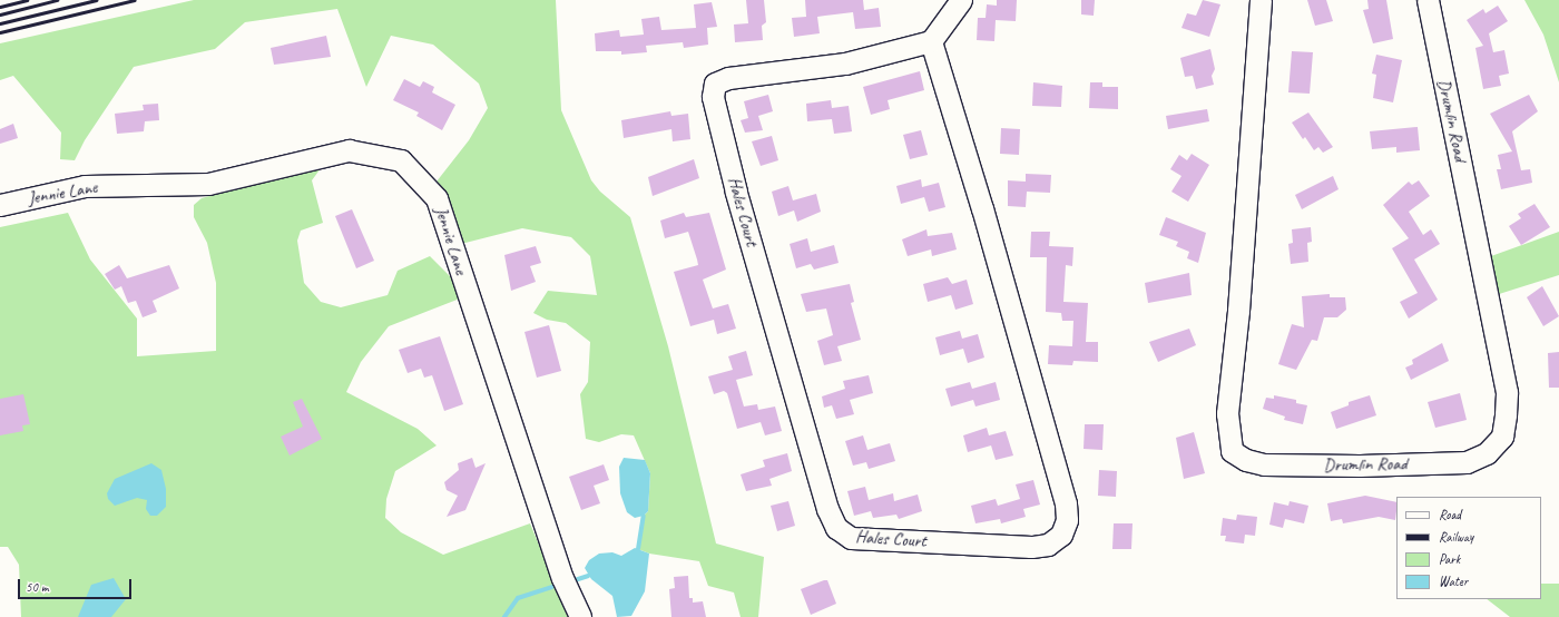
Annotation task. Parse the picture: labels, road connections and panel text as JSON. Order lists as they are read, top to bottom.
{
  "streets": {
    "street": ["Drumlin Road", "Jennie Lane", "Hales Court"]
  },
  "legend": [
    "Road",
    "Railway",
    "Park",
    "Water"
  ],
  "scale_bar": "50 m"
}
